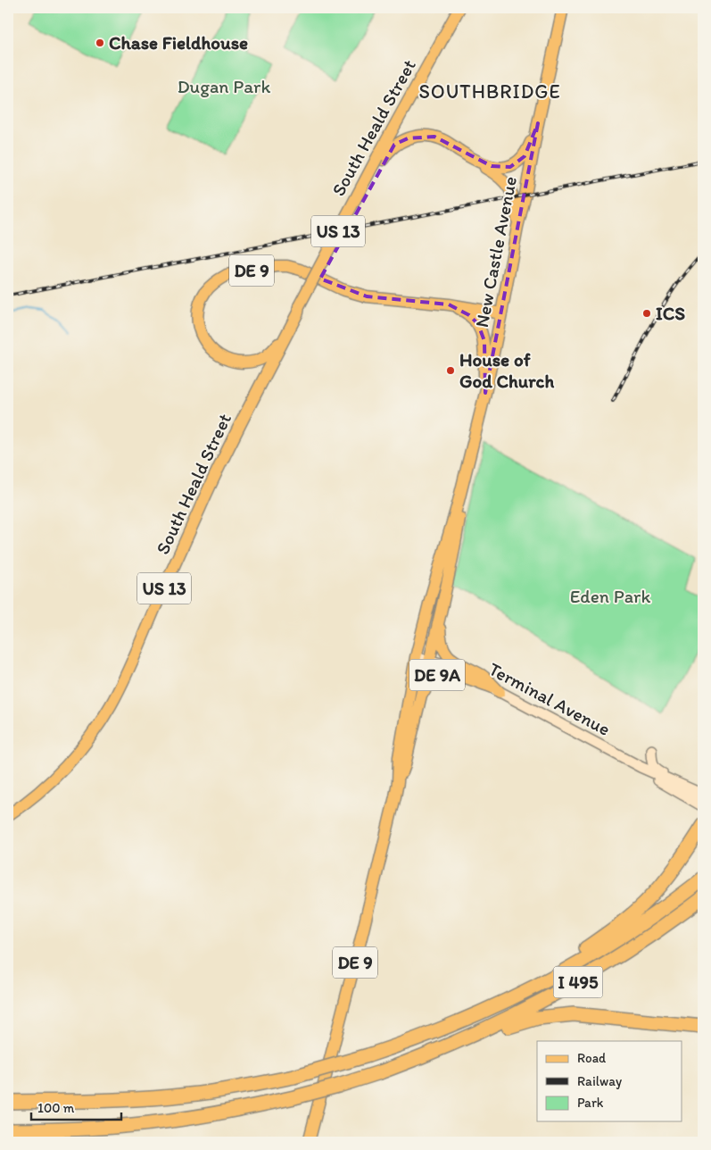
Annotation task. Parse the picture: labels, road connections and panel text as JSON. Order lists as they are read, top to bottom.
{
  "streets": {
    "highway": ["I 495"],
    "main road": [
      "South Heald Street",
      "US 13",
      "New Castle Avenue",
      "DE 9",
      "DE 9A",
      "Terminal Avenue"
    ]
  },
  "crossings": [
    ["South Heald Street", "US 13"],
    ["South Heald Street", "DE 9"],
    ["US 13", "New Castle Avenue"],
    ["New Castle Avenue", "DE 9"],
    ["New Castle Avenue", "DE 9A"],
    ["New Castle Avenue", "Terminal Avenue"],
    ["DE 9A", "Terminal Avenue"]
  ],
  "districts": ["SOUTHBRIDGE"],
  "parks": ["Dugan Park", "Eden Park"],
  "places": ["Chase Fieldhouse", "ICS", "House of God Church"],
  "legend": ["Road", "Railway", "Park"],
  "scale_bar": "100 m"
}
